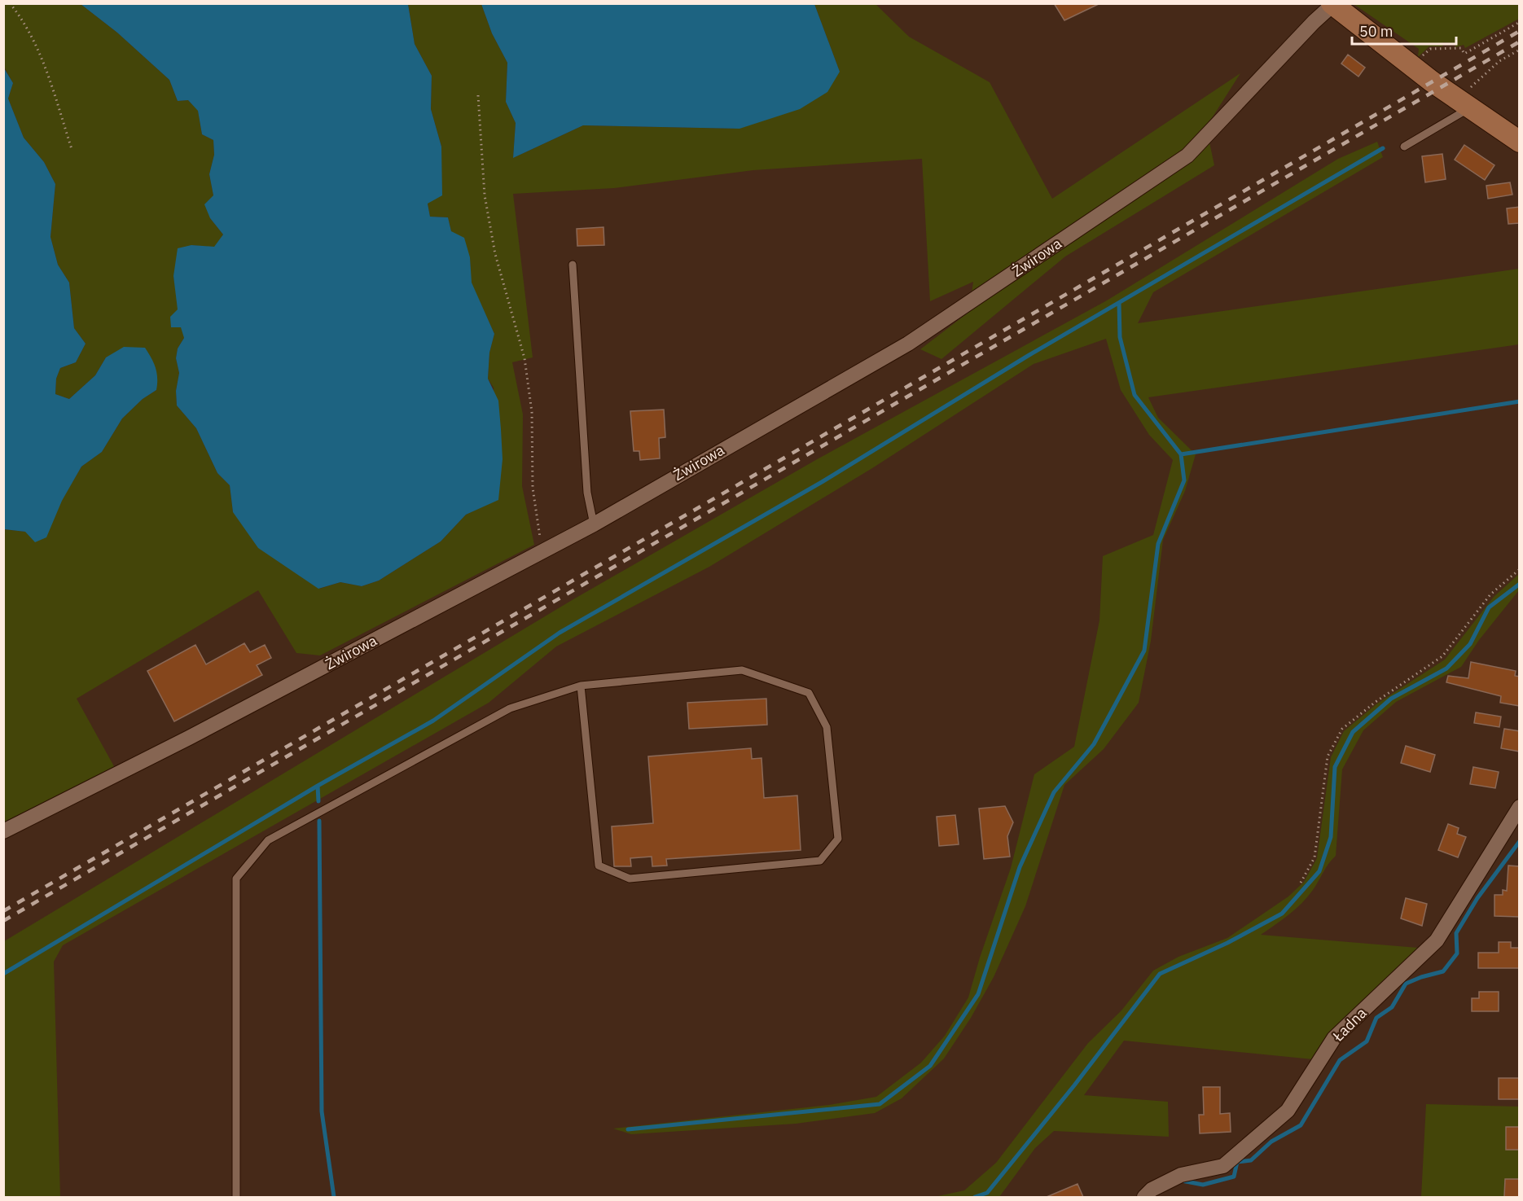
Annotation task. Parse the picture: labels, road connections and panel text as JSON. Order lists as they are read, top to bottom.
{
  "streets": {
    "street": ["Żwirowa", "Ładna"]
  },
  "scale_bar": "50 m"
}
